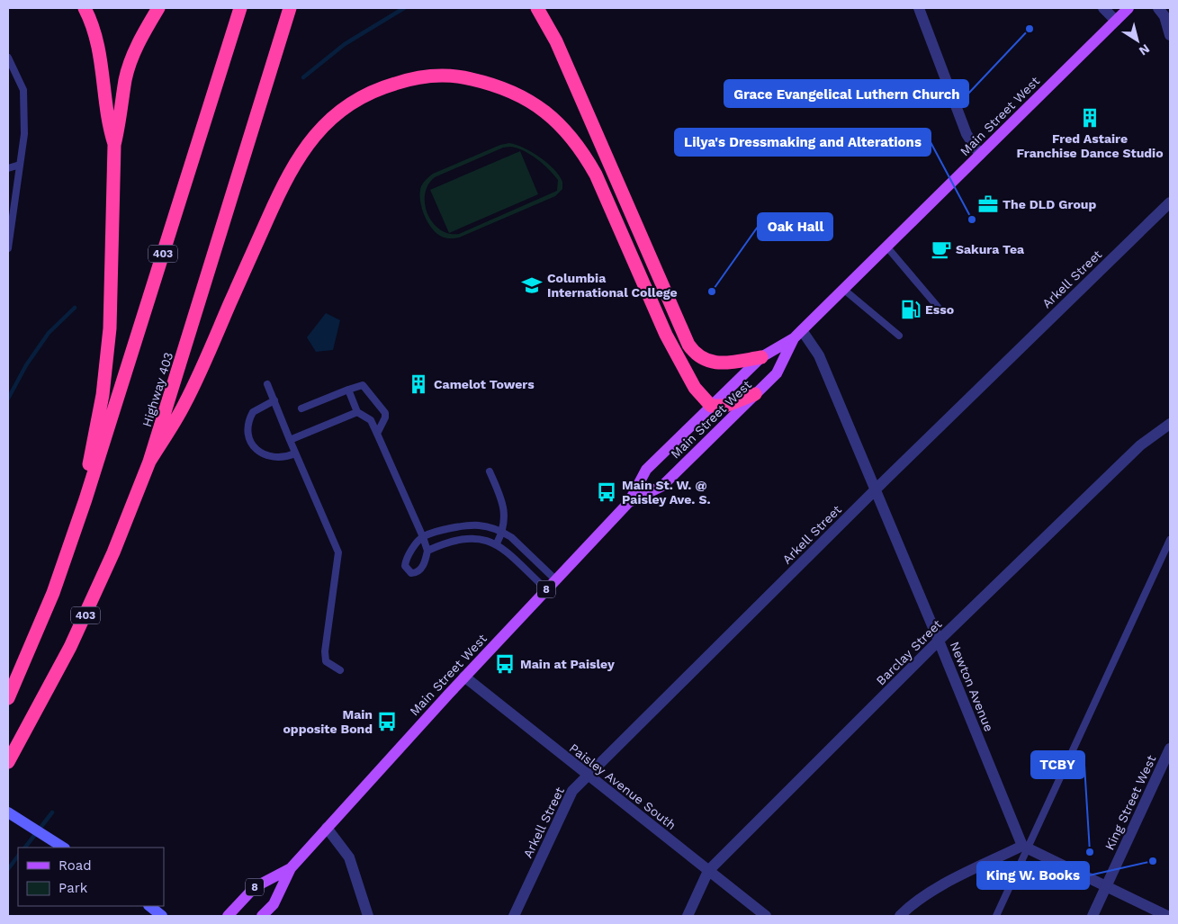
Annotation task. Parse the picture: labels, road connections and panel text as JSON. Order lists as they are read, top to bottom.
{
  "streets": {
    "highway": ["403", "Highway 403"],
    "main road": ["Main Street West", "8"],
    "street": [
      "Arkell Street",
      "Barclay Street",
      "Newton Avenue",
      "Paisley Avenue South",
      "King Street West"
    ]
  },
  "crossings": [
    ["Main Street West", "Newton Avenue"],
    ["Main Street West", "Paisley Avenue South"],
    ["Arkell Street", "Newton Avenue"],
    ["Arkell Street", "Paisley Avenue South"],
    ["Barclay Street", "Newton Avenue"],
    ["Barclay Street", "Paisley Avenue South"]
  ],
  "places": {
    "other": [
      "Grace Evangelical Luthern Church",
      "Lilya's Dressmaking and Alterations",
      "Oak Hall",
      "TCBY",
      "King W. Books"
    ],
    "building": ["Fred Astaire Franchise Dance Studio", "Camelot Towers"],
    "office": ["The DLD Group"],
    "cafe": ["Sakura Tea"],
    "school or university": ["Columbia International College"],
    "fuel station": ["Esso"],
    "bus stop": ["Main St. W. @ Paisley Ave. S.", "Main at Paisley", "Main opposite Bond"]
  },
  "legend": ["Road", "Park"],
  "north": "bottom right"
}
